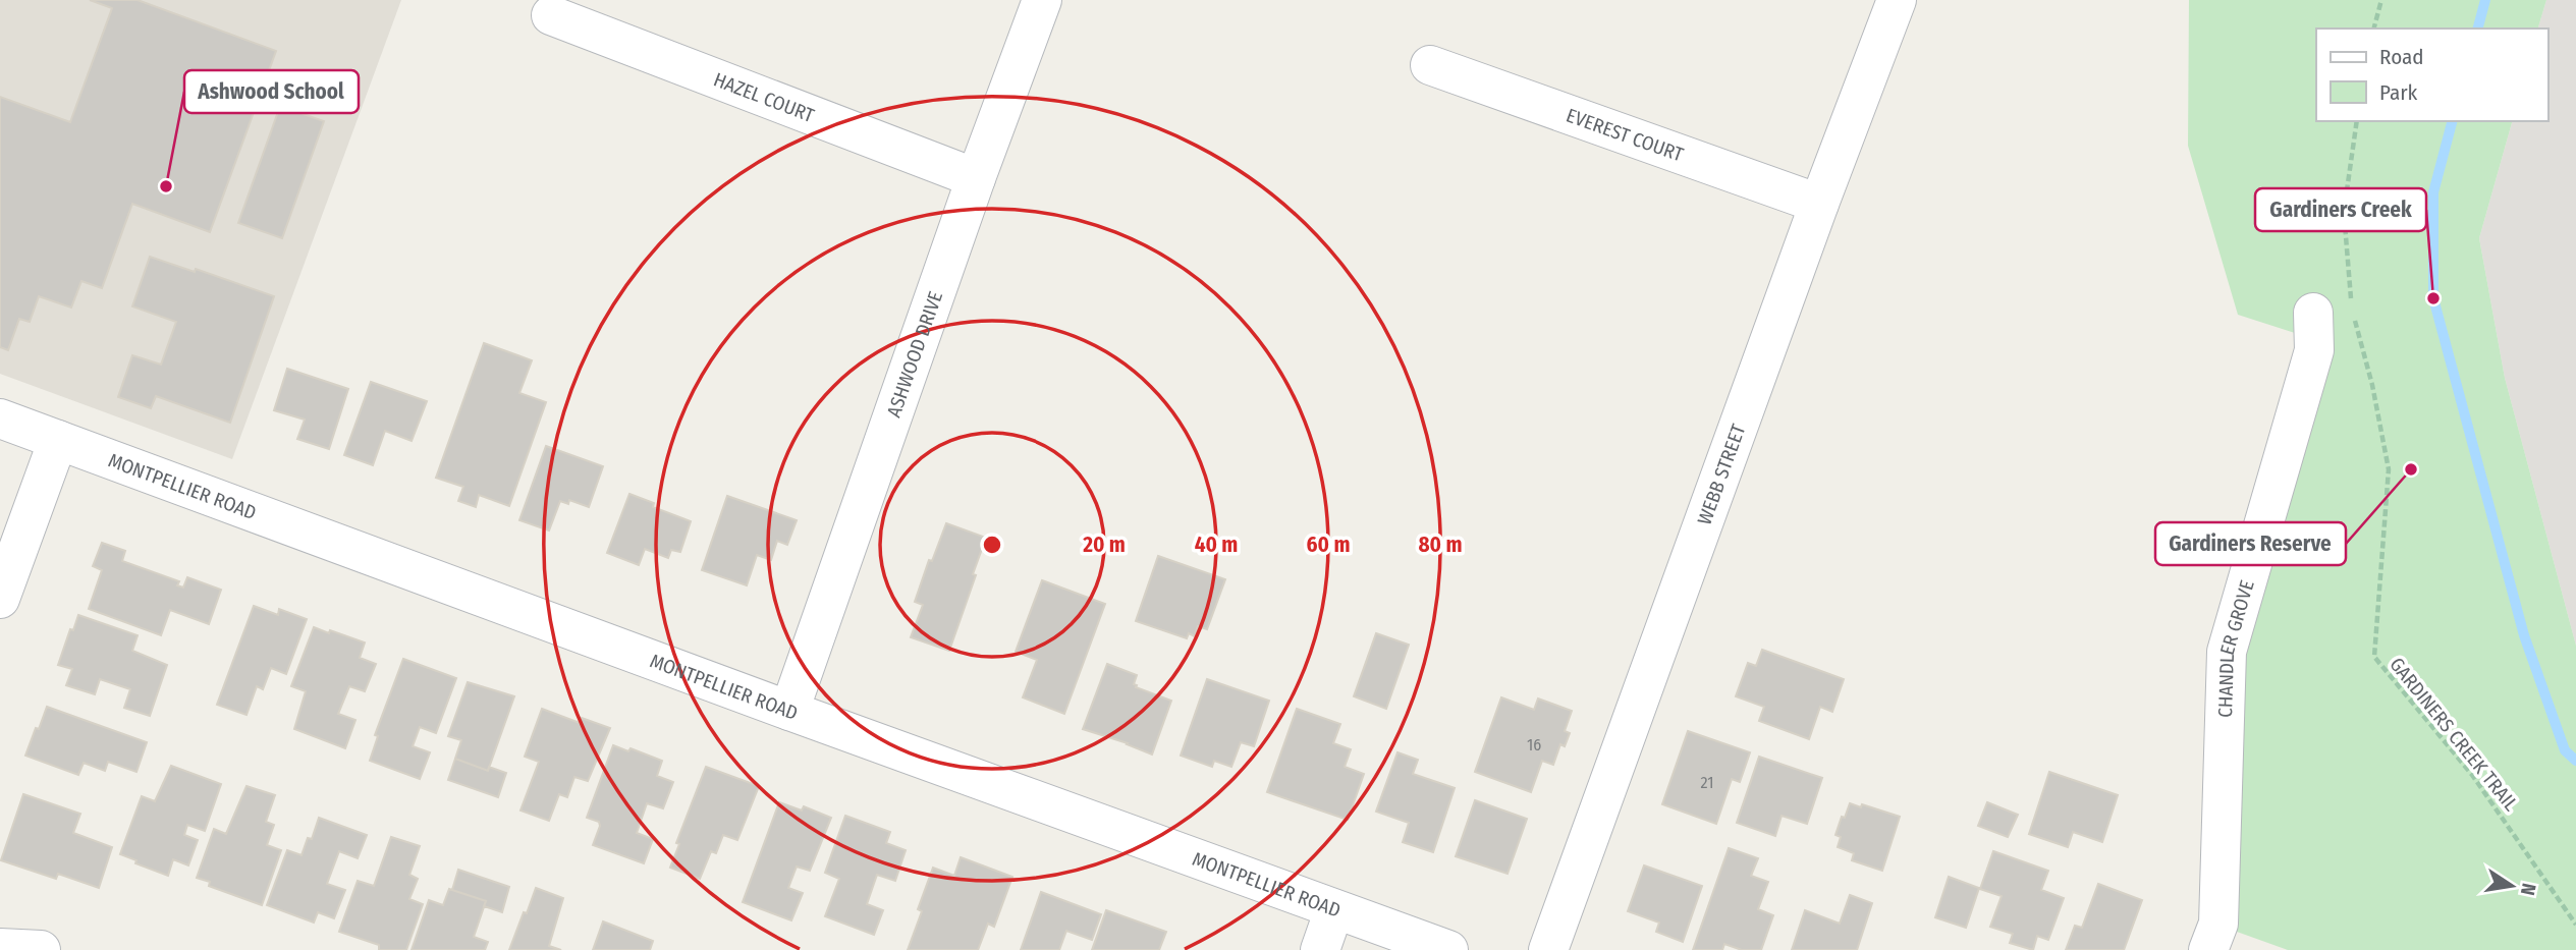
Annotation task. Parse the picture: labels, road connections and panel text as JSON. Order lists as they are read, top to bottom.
{
  "streets": {
    "street": [
      "HAZEL COURT",
      "EVEREST COURT",
      "ASHWOOD DRIVE",
      "WEBB STREET",
      "MONTPELLIER ROAD",
      "CHANDLER GROVE"
    ],
    "path": ["GARDINERS CREEK TRAIL"]
  },
  "crossings": [
    ["HAZEL COURT", "ASHWOOD DRIVE"],
    ["EVEREST COURT", "WEBB STREET"],
    ["ASHWOOD DRIVE", "MONTPELLIER ROAD"]
  ],
  "places": ["Ashwood School", "Gardiners Creek", "Gardiners Reserve"],
  "house_numbers": ["16", "21"],
  "legend": ["Road", "Park"],
  "north": "right",
  "rings": [
    "20 m",
    "40 m",
    "60 m",
    "80 m"
  ]
}
